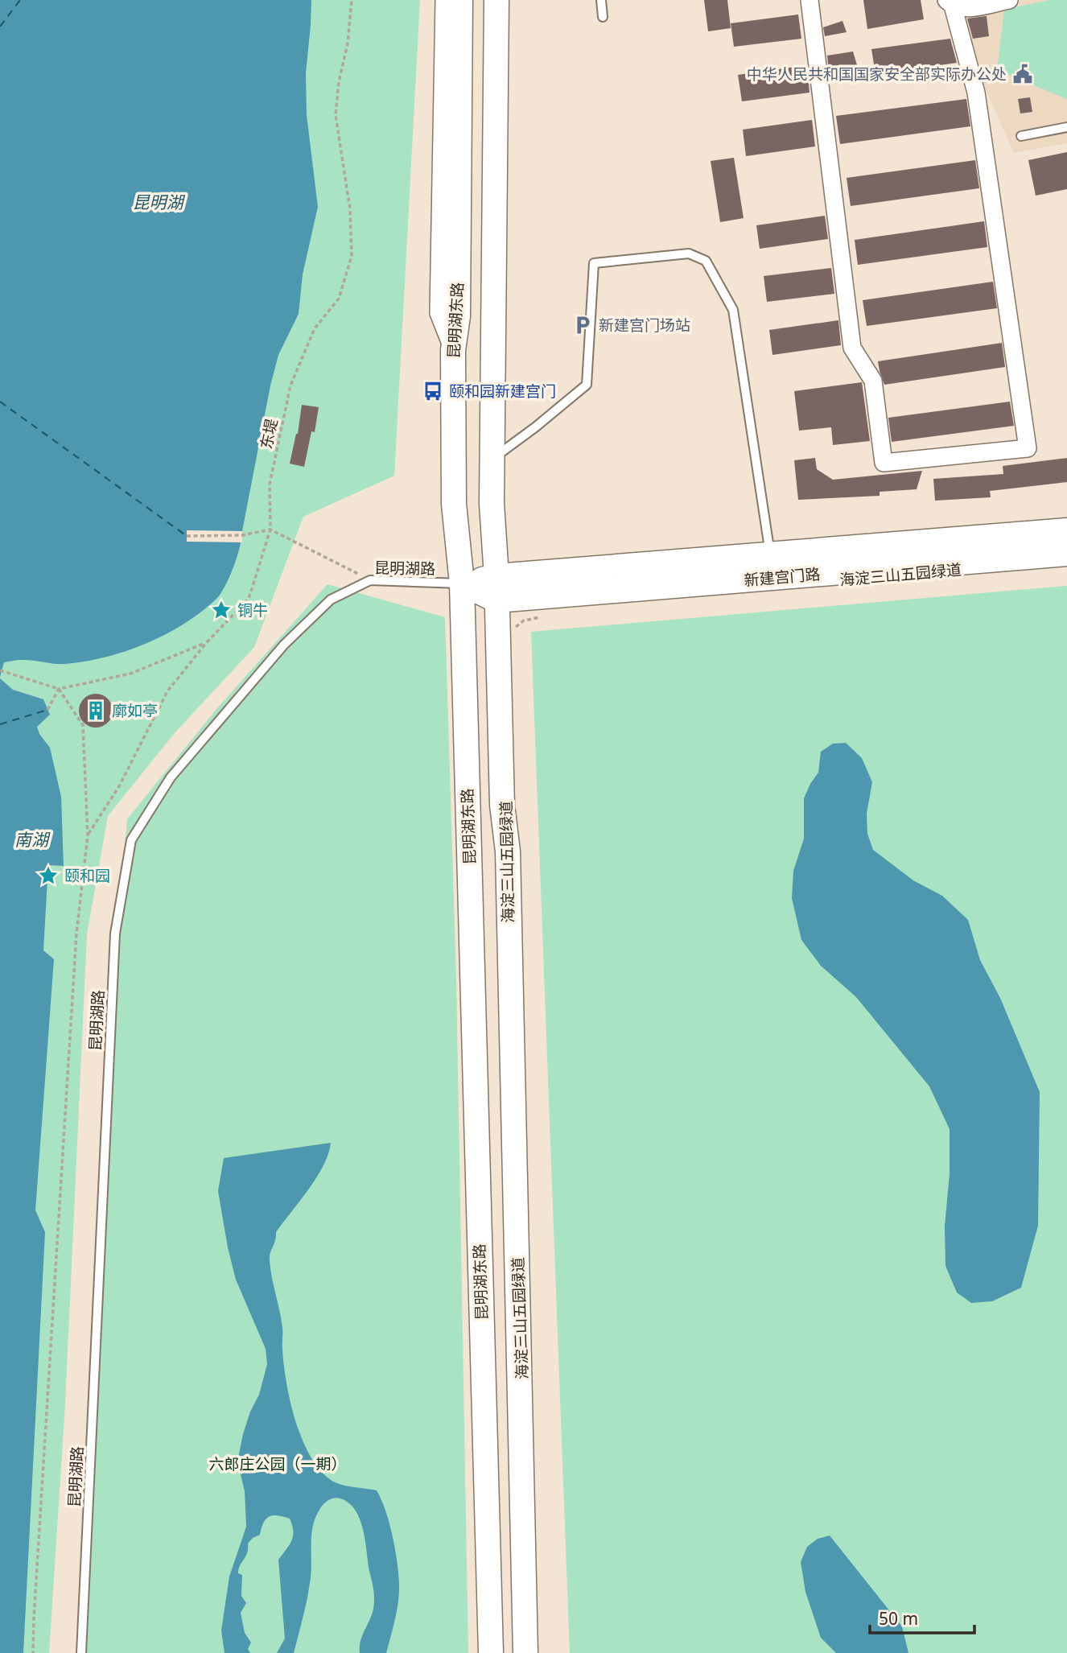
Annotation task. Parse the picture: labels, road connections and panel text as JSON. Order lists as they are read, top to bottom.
{
  "streets": {
    "main road": ["昆明湖东路", "新建宫门路"],
    "lane": ["昆明湖路"],
    "path": ["东堤"]
  },
  "crossings": [
    ["昆明湖东路", "昆明湖路"],
    ["昆明湖东路", "新建宫门路"],
    ["昆明湖路", "新建宫门路"]
  ],
  "water": ["昆明湖", "南湖"],
  "parks": ["六郎庄公园（一期）"],
  "places": {
    "public building": ["中华人民共和国国家安全部实际办公处"],
    "parking": ["新建宫门场站"],
    "bus stop": ["颐和园新建宫门"],
    "place": ["铜牛", "颐和园"],
    "building": ["廓如亭"]
  },
  "scale_bar": "50 m"
}
